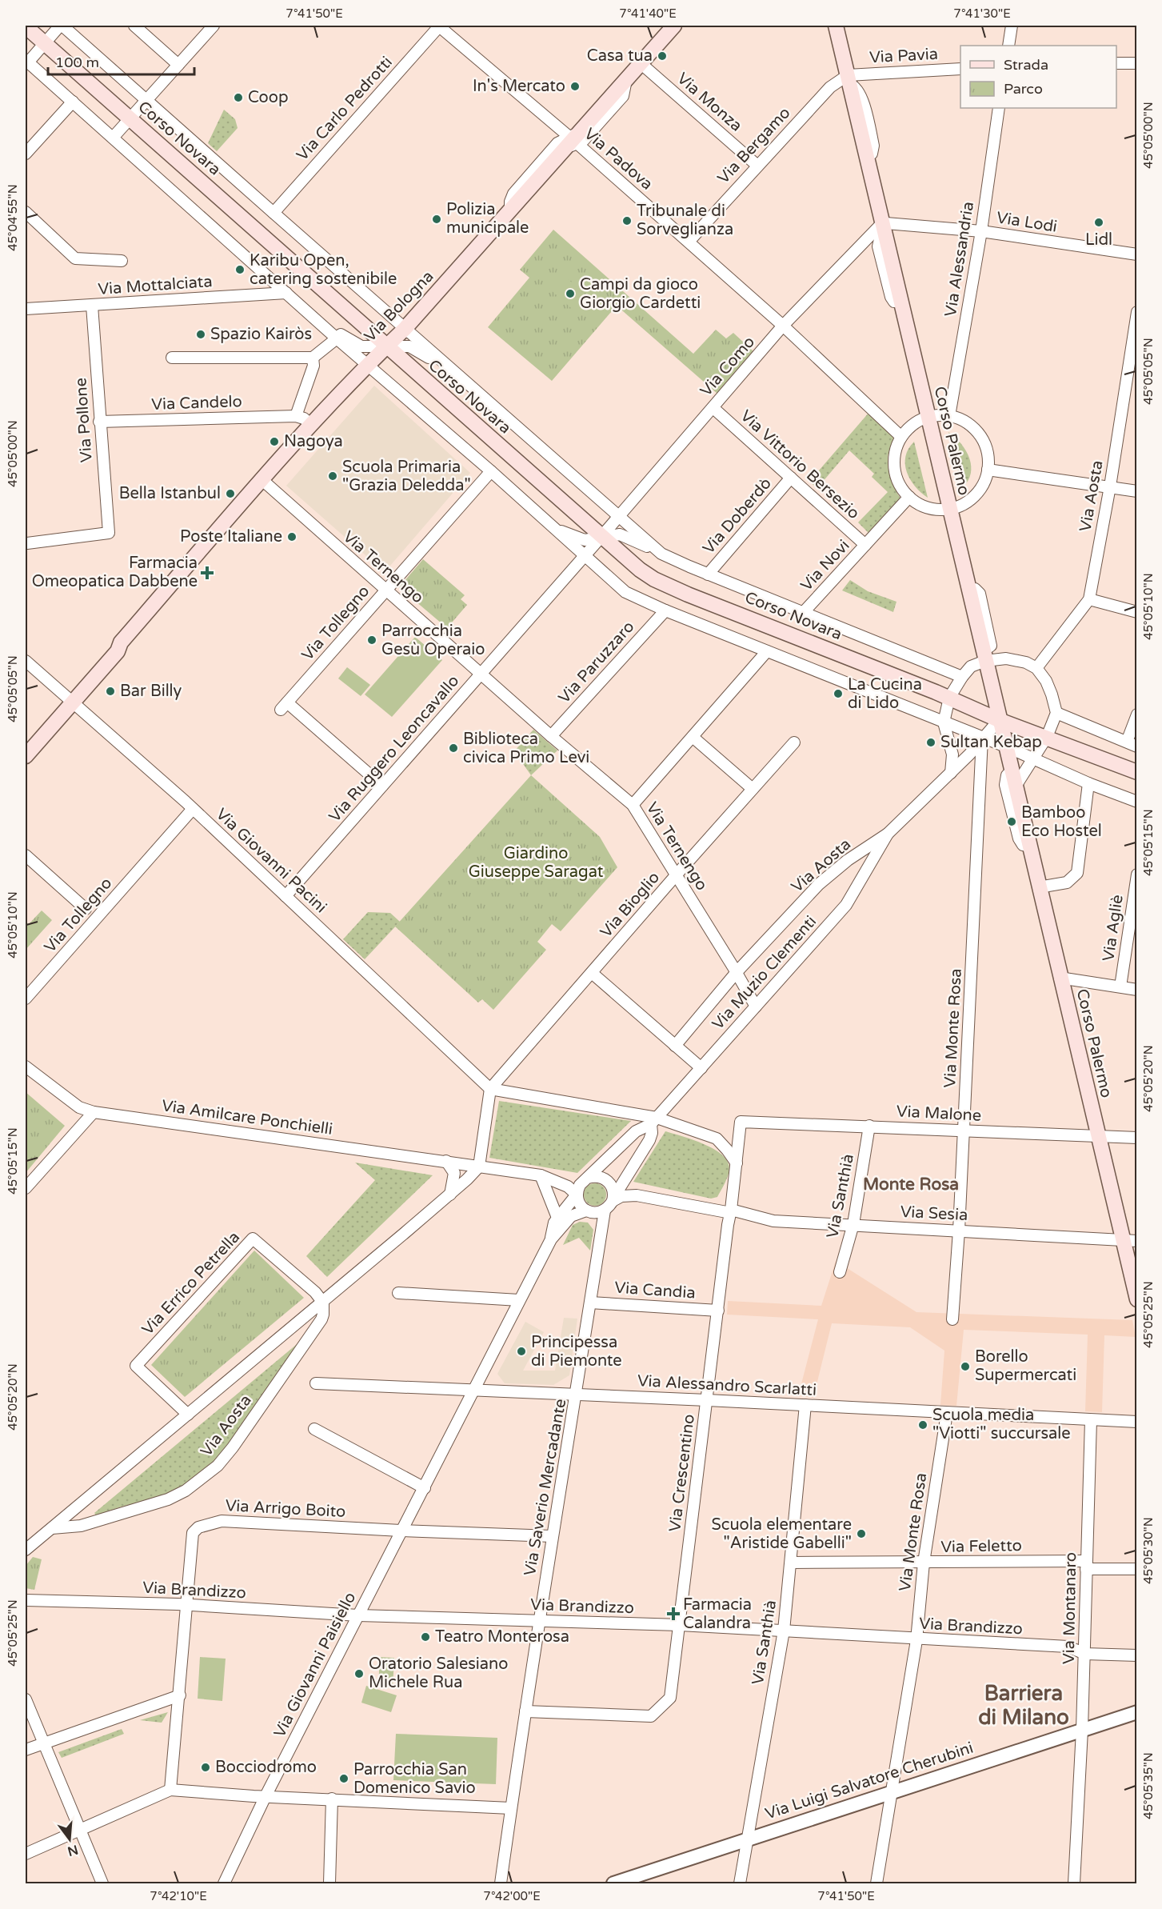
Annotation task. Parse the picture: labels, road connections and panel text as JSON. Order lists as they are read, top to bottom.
{
  "streets": {
    "main road": ["Corso Novara", "Via Bologna", "Corso Palermo"],
    "street": [
      "Via Pavia",
      "Via Monza",
      "Via Carlo Pedrotti",
      "Via Bergamo",
      "Via Padova",
      "Via Lodi",
      "Via Alessandria",
      "Via Mottalciata",
      "Via Como",
      "Via Candelo",
      "Via Pollone",
      "Via Vittorio Bersezio",
      "Via Aosta",
      "Via Doberdò",
      "Via Novi",
      "Via Ternengo",
      "Via Tollegno",
      "Via Paruzzaro",
      "Via Ruggero Leoncavallo",
      "Via Giovanni Pacini",
      "Via Bioglio",
      "Via Agliè",
      "Via Muzio Clementi",
      "Via Monte Rosa",
      "Via Malone",
      "Via Amilcare Ponchielli",
      "Via Santhià",
      "Via Sesia",
      "Via Errico Petrella",
      "Via Candia",
      "Via Alessandro Scarlatti",
      "Via Crescentino",
      "Via Saverio Mercadante",
      "Via Arrigo Boito",
      "Via Feletto",
      "Via Brandizzo",
      "Via Montanaro",
      "Via Giovanni Paisiello",
      "Via Luigi Salvatore Cherubini"
    ]
  },
  "crossings": [
    ["Via Pavia", "Via Bergamo"],
    ["Via Pavia", "Corso Palermo"],
    ["Via Monza", "Via Bergamo"],
    ["Via Monza", "Via Bologna"],
    ["Via Carlo Pedrotti", "Corso Novara"],
    ["Via Carlo Pedrotti", "Via Padova"],
    ["Corso Novara", "Via Bologna"],
    ["Corso Novara", "Via Como"],
    ["Corso Novara", "Corso Palermo"],
    ["Corso Novara", "Via Aosta"],
    ["Corso Novara", "Via Doberdò"],
    ["Corso Novara", "Via Novi"],
    ["Corso Novara", "Via Ruggero Leoncavallo"],
    ["Via Bergamo", "Via Padova"],
    ["Via Bergamo", "Corso Palermo"],
    ["Via Padova", "Via Bologna"],
    ["Via Padova", "Via Como"],
    ["Via Lodi", "Via Alessandria"],
    ["Via Lodi", "Via Como"],
    ["Via Lodi", "Corso Palermo"],
    ["Via Mottalciata", "Via Pollone"],
    ["Via Bologna", "Via Ternengo"],
    ["Via Bologna", "Via Giovanni Pacini"],
    ["Via Como", "Corso Palermo"],
    ["Via Como", "Via Vittorio Bersezio"],
    ["Via Como", "Via Ruggero Leoncavallo"],
    ["Via Candelo", "Via Pollone"],
    ["Corso Palermo", "Via Aosta"],
    ["Corso Palermo", "Via Malone"],
    ["Corso Palermo", "Via Sesia"],
    ["Via Vittorio Bersezio", "Via Doberdò"],
    ["Via Vittorio Bersezio", "Via Novi"],
    ["Via Aosta", "Via Ternengo"],
    ["Via Aosta", "Via Muzio Clementi"],
    ["Via Aosta", "Via Monte Rosa"],
    ["Via Aosta", "Via Errico Petrella"],
    ["Via Ternengo", "Via Tollegno"],
    ["Via Ternengo", "Via Paruzzaro"],
    ["Via Ternengo", "Via Ruggero Leoncavallo"],
    ["Via Ternengo", "Via Bioglio"],
    ["Via Ternengo", "Via Muzio Clementi"],
    ["Via Tollegno", "Via Ruggero Leoncavallo"],
    ["Via Tollegno", "Via Giovanni Pacini"],
    ["Via Ruggero Leoncavallo", "Via Giovanni Pacini"],
    ["Via Giovanni Pacini", "Via Bioglio"],
    ["Via Monte Rosa", "Via Malone"],
    ["Via Monte Rosa", "Via Sesia"],
    ["Via Monte Rosa", "Via Alessandro Scarlatti"],
    ["Via Monte Rosa", "Via Feletto"],
    ["Via Monte Rosa", "Via Brandizzo"],
    ["Via Monte Rosa", "Via Luigi Salvatore Cherubini"],
    ["Via Malone", "Via Santhià"],
    ["Via Malone", "Via Crescentino"],
    ["Via Amilcare Ponchielli", "Via Sesia"],
    ["Via Amilcare Ponchielli", "Via Saverio Mercadante"],
    ["Via Amilcare Ponchielli", "Via Giovanni Paisiello"],
    ["Via Santhià", "Via Sesia"],
    ["Via Santhià", "Via Alessandro Scarlatti"],
    ["Via Santhià", "Via Feletto"],
    ["Via Santhià", "Via Brandizzo"],
    ["Via Santhià", "Via Luigi Salvatore Cherubini"],
    ["Via Sesia", "Via Crescentino"],
    ["Via Sesia", "Via Saverio Mercadante"],
    ["Via Sesia", "Via Giovanni Paisiello"],
    ["Via Candia", "Via Crescentino"],
    ["Via Candia", "Via Saverio Mercadante"],
    ["Via Alessandro Scarlatti", "Via Crescentino"],
    ["Via Alessandro Scarlatti", "Via Saverio Mercadante"],
    ["Via Alessandro Scarlatti", "Via Montanaro"],
    ["Via Alessandro Scarlatti", "Via Giovanni Paisiello"],
    ["Via Crescentino", "Via Saverio Mercadante"],
    ["Via Crescentino", "Via Brandizzo"],
    ["Via Saverio Mercadante", "Via Arrigo Boito"],
    ["Via Saverio Mercadante", "Via Brandizzo"],
    ["Via Saverio Mercadante", "Via Giovanni Paisiello"],
    ["Via Arrigo Boito", "Via Brandizzo"],
    ["Via Arrigo Boito", "Via Giovanni Paisiello"],
    ["Via Feletto", "Via Montanaro"],
    ["Via Brandizzo", "Via Montanaro"],
    ["Via Brandizzo", "Via Giovanni Paisiello"],
    ["Via Montanaro", "Via Luigi Salvatore Cherubini"]
  ],
  "districts": ["Monte Rosa", "Barriera di Milano"],
  "parks": ["Giardino Giuseppe Saragat"],
  "places": {
    "other": [
      "Casa tua",
      "In's Mercato",
      "Coop",
      "Polizia municipale",
      "Tribunale di Sorveglianza",
      "Lidl",
      "Karibu Open, catering sostenibile",
      "Campi da gioco Giorgio Cardetti",
      "Spazio Kairòs",
      "Nagoya",
      "Scuola Primaria \"Grazia Deledda\"",
      "Bella Istanbul",
      "Poste Italiane",
      "Parrocchia Gesù Operaio",
      "Bar Billy",
      "La Cucina di Lido",
      "Sultan Kebap",
      "Biblioteca civica Primo Levi",
      "Bamboo Eco Hostel",
      "Principessa di Piemonte",
      "Borello Supermercati",
      "Scuola media \"Viotti\" succursale",
      "Scuola elementare \"Aristide Gabelli\"",
      "Teatro Monterosa",
      "Oratorio Salesiano Michele Rua",
      "Bocciodromo",
      "Parrocchia San Domenico Savio"
    ],
    "health": ["Farmacia Omeopatica Dabbene", "Farmacia Calandra"]
  },
  "legend": ["Strada", "Parco"],
  "scale_bar": "100 m",
  "north": "bottom",
  "coordinates": [
    "7°41'50\"E",
    "7°41'40\"E",
    "7°41'30\"E",
    "45°05'00\"N",
    "45°04'55\"N",
    "45°05'05\"N",
    "45°05'10\"N",
    "45°05'15\"N",
    "45°05'20\"N",
    "45°05'25\"N",
    "45°05'30\"N",
    "45°05'35\"N",
    "7°42'10\"E",
    "7°42'00\"E"
  ]
}
